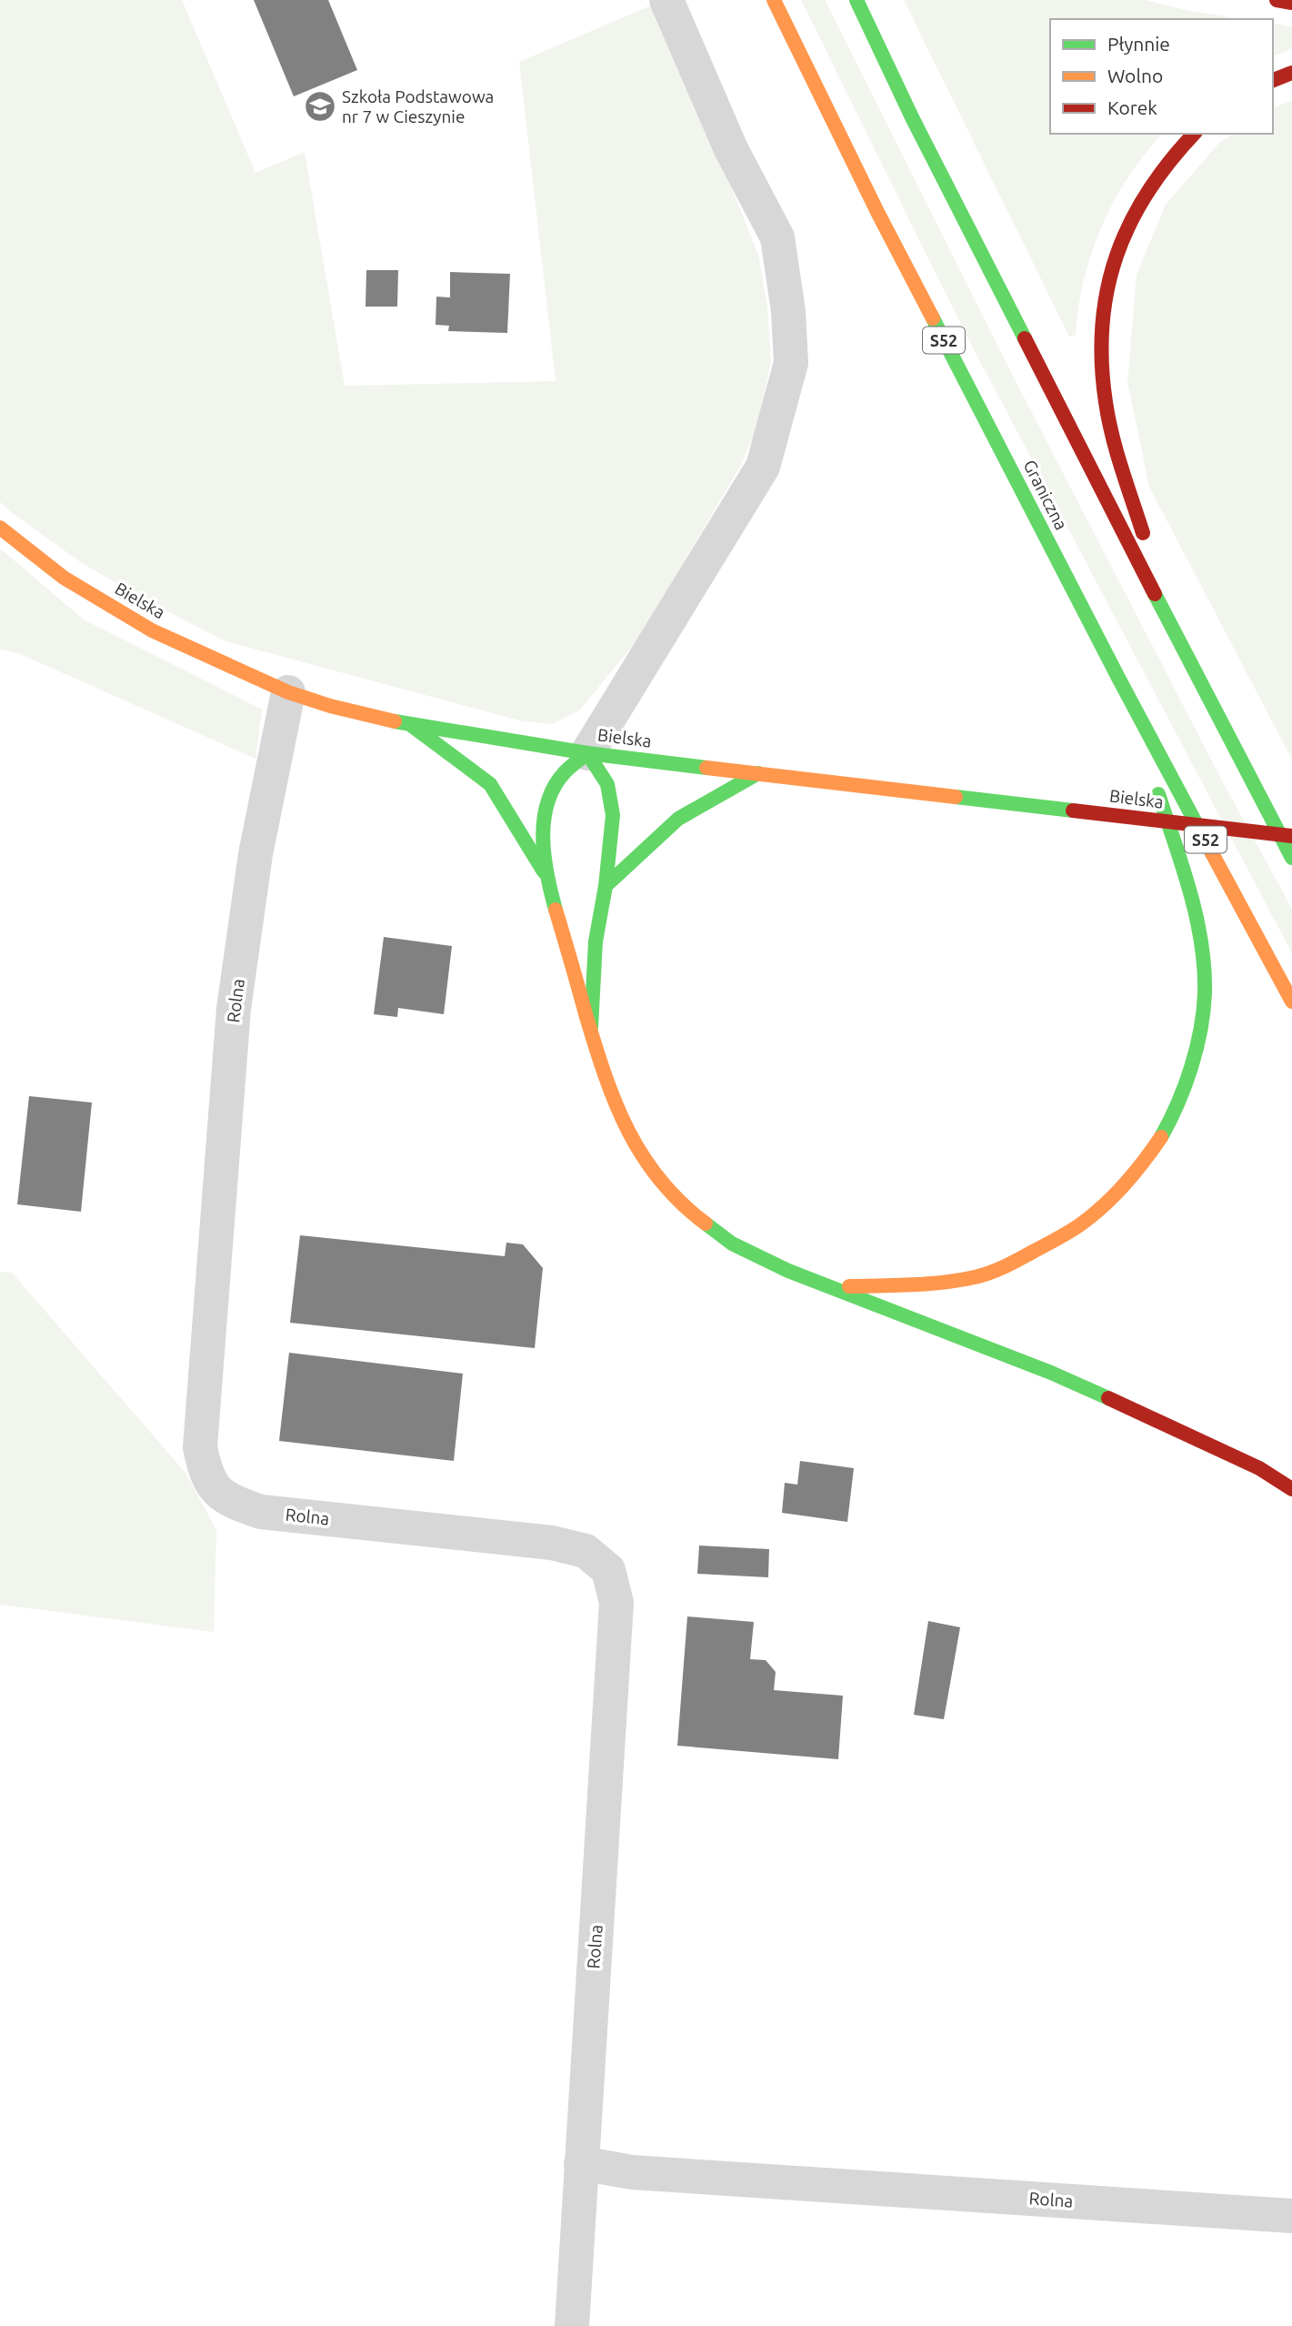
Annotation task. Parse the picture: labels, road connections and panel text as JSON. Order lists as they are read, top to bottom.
{
  "streets": {
    "main road": ["S52", "Graniczna", "Bielska"],
    "street": ["Rolna"]
  },
  "crossings": [
    ["Bielska", "Rolna"]
  ],
  "places": {
    "school or university": ["Szkoła Podstawowa nr 7 w Cieszynie"]
  },
  "legend": ["Płynnie", "Wolno", "Korek"]
}
